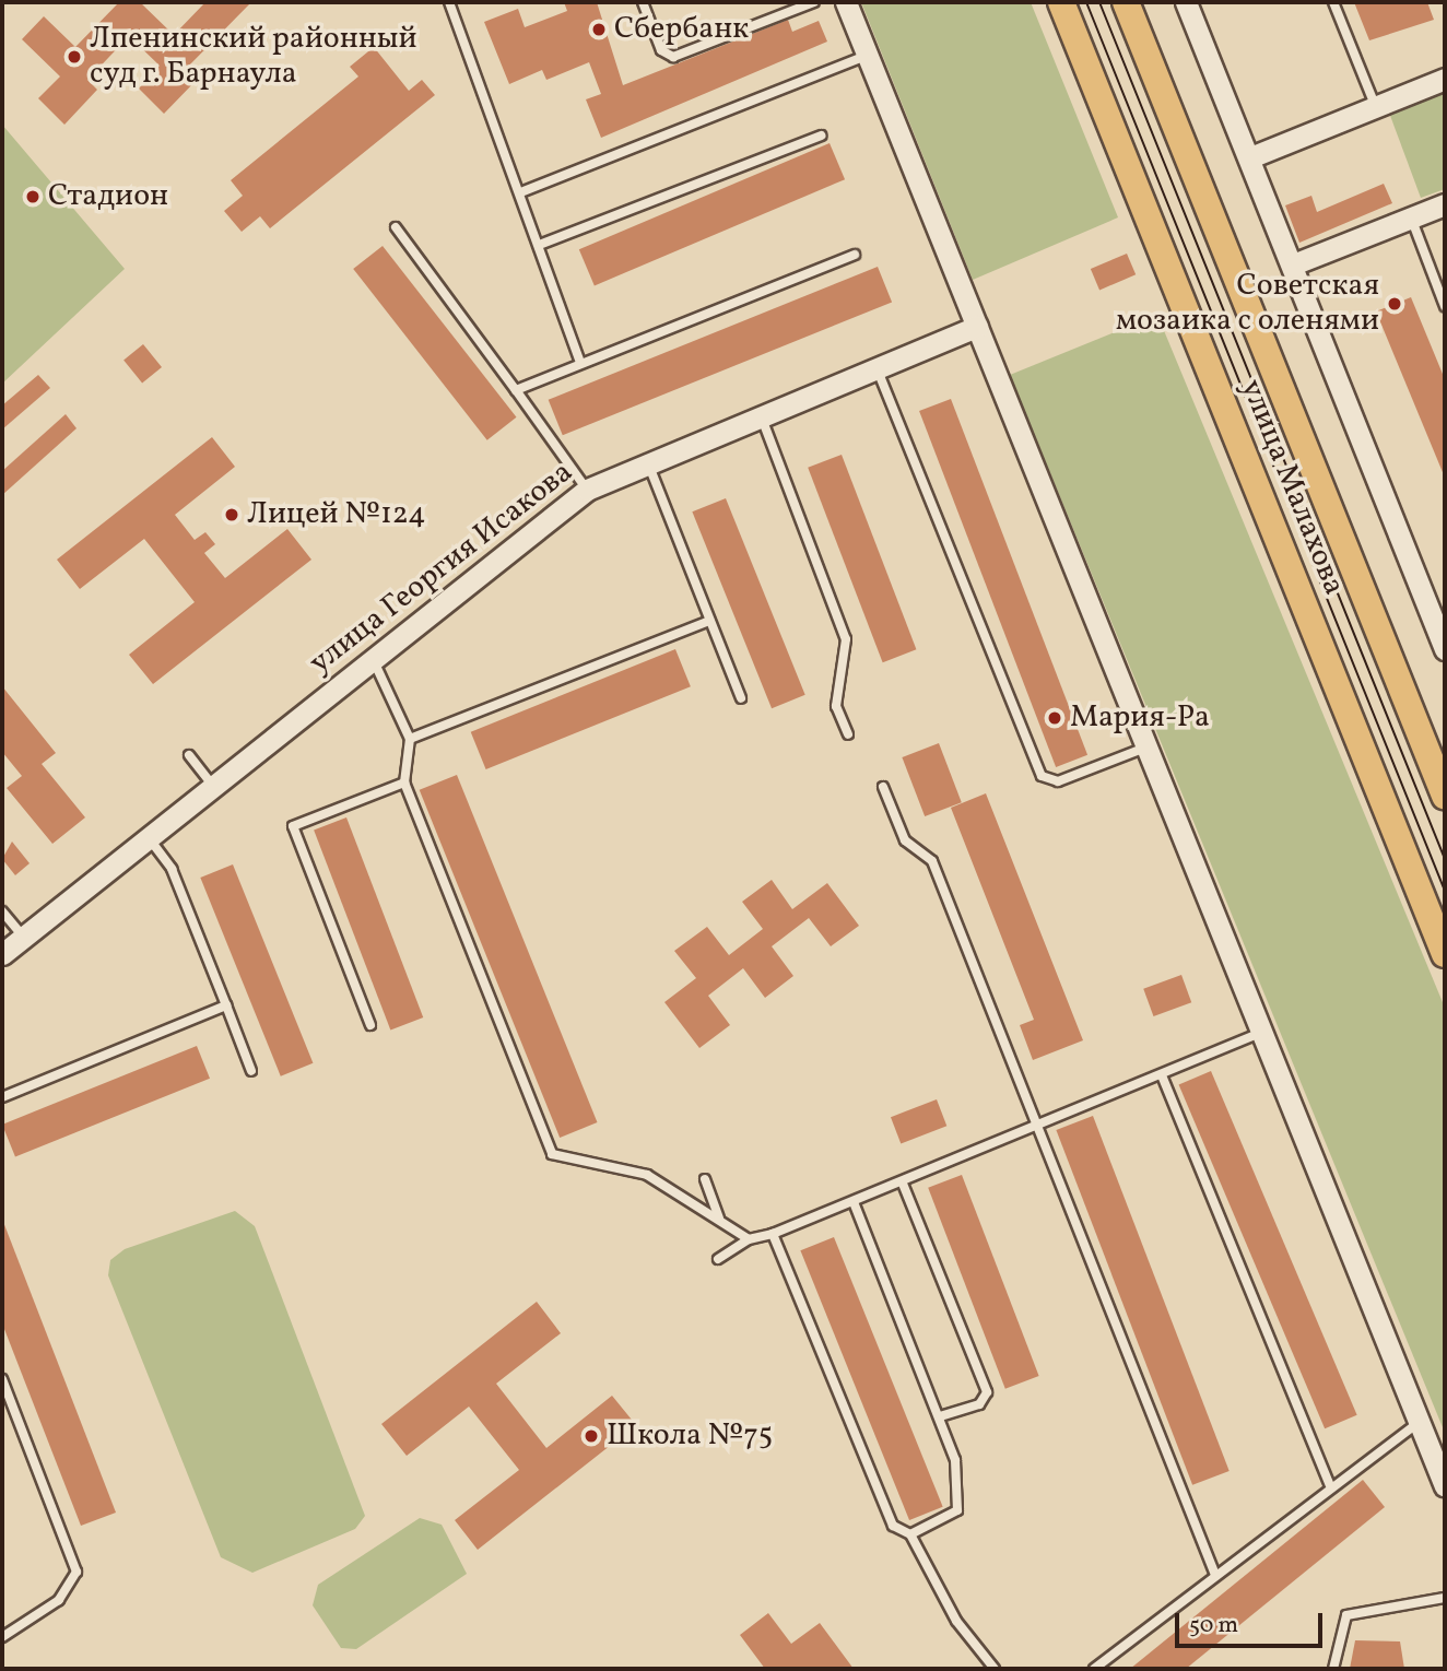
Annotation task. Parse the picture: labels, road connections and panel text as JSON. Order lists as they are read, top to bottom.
{
  "streets": {
    "main road": ["улица Малахова"],
    "street": ["улица Георгия Исакова"]
  },
  "places": [
    "Сбербанк",
    "Лпенинский районный суд г. Барнаула",
    "Стадион",
    "Советская мозаика с оленями",
    "Лицей №124",
    "Мария-Ра",
    "Школа №75"
  ],
  "scale_bar": "50 m"
}
